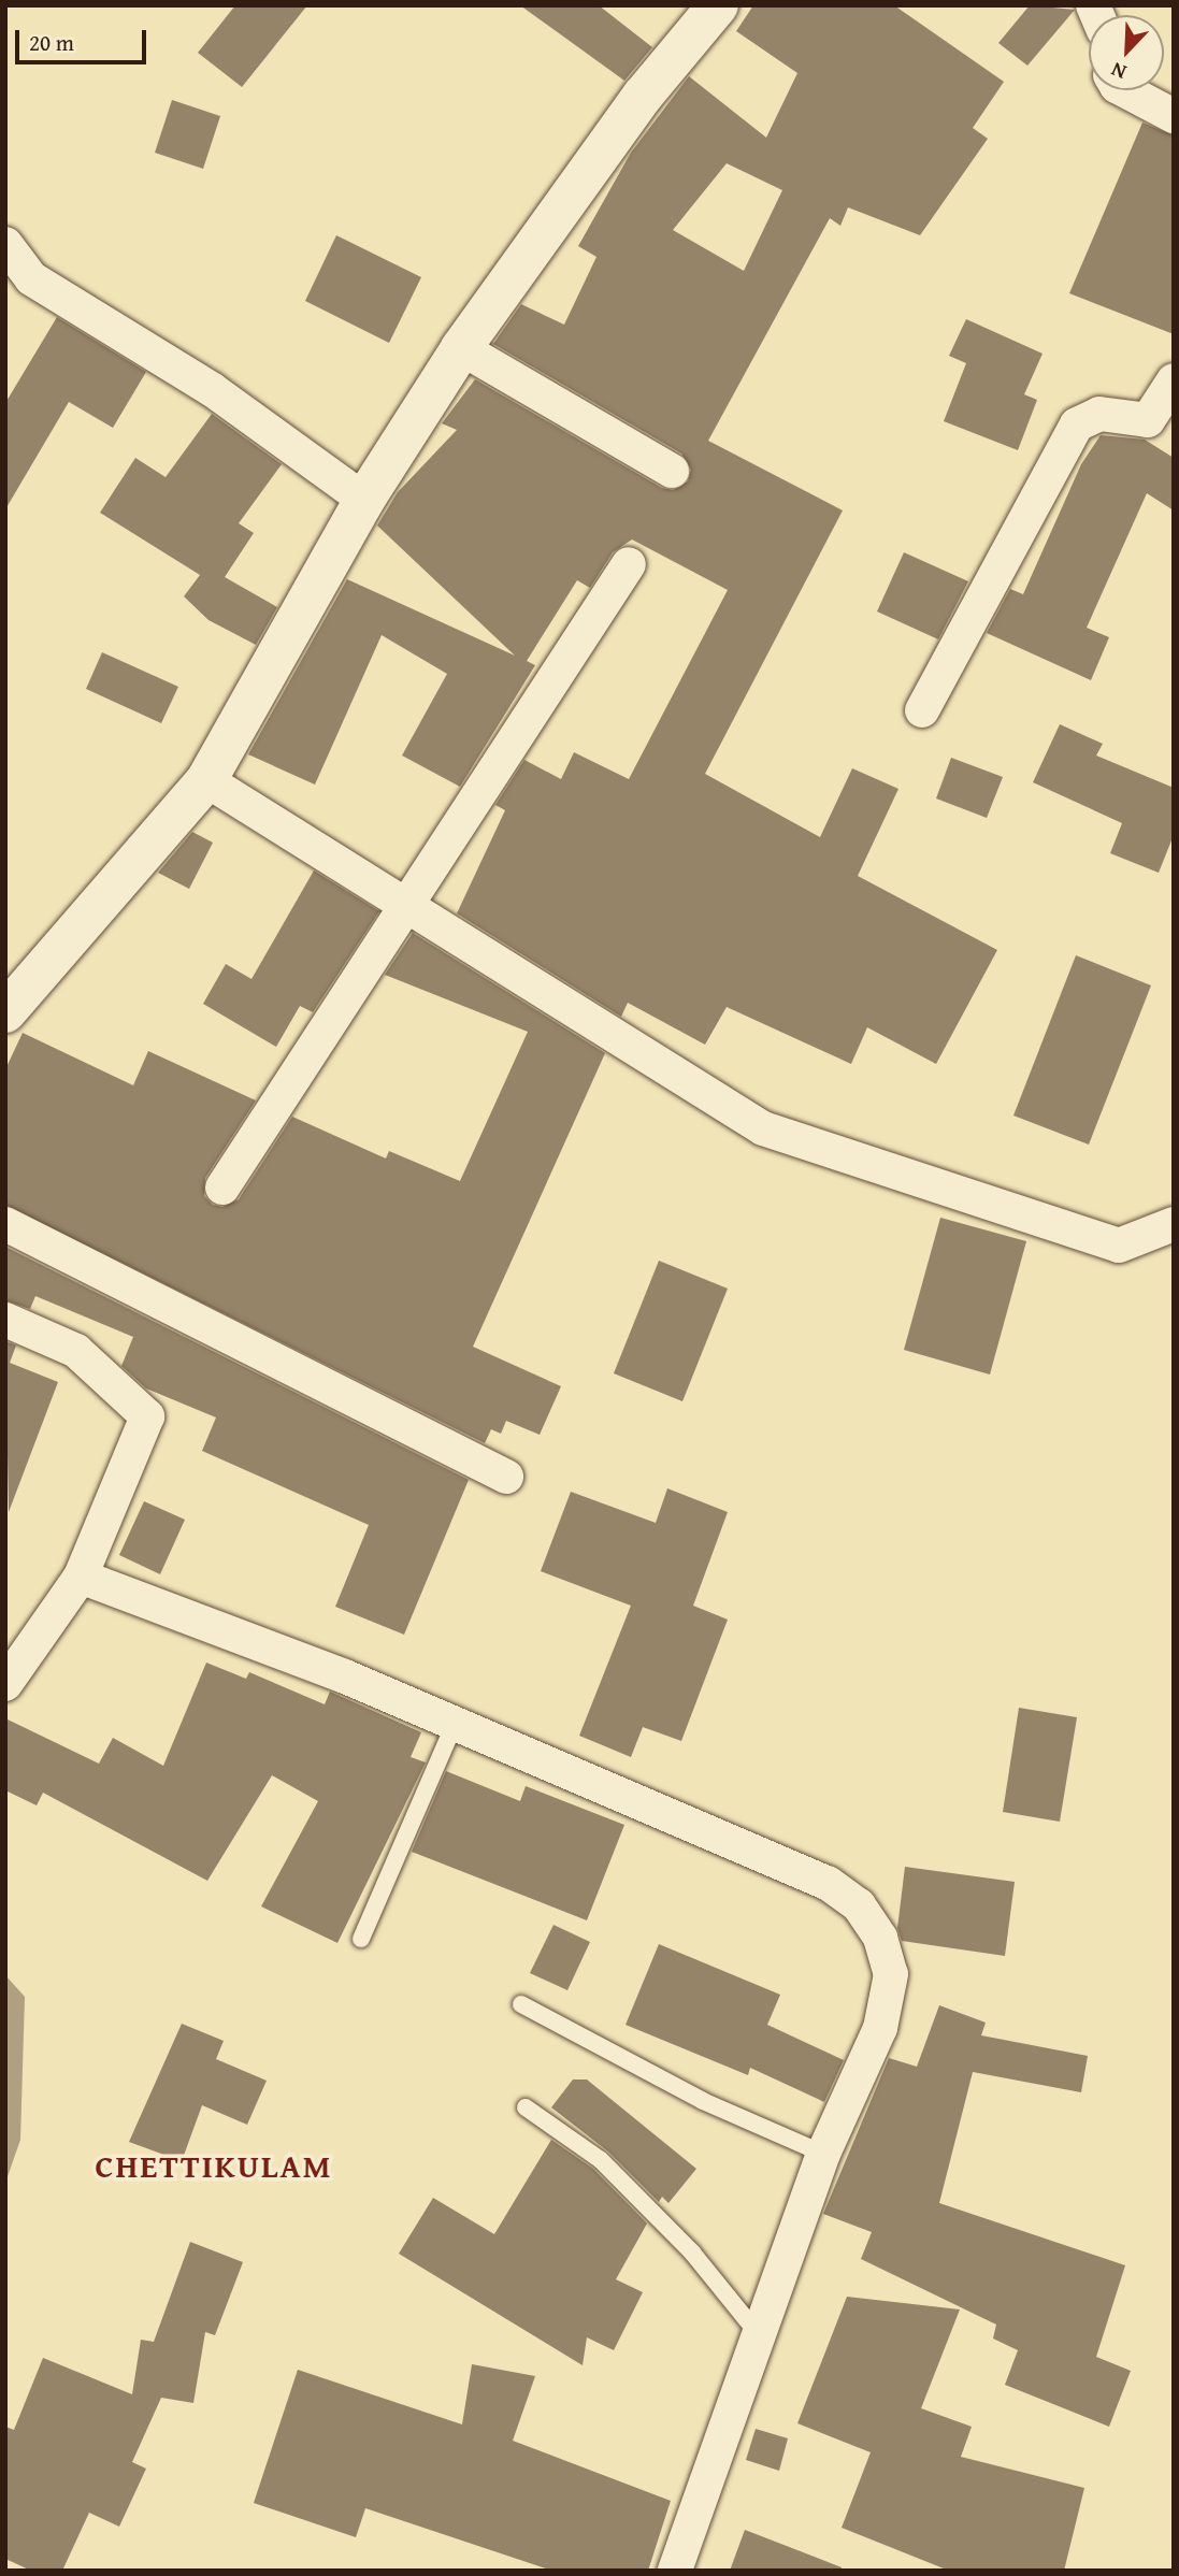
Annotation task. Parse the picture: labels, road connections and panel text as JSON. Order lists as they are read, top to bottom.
{
  "districts": ["CHETTIKULAM"],
  "scale_bar": "20 m",
  "north": "bottom left"
}
